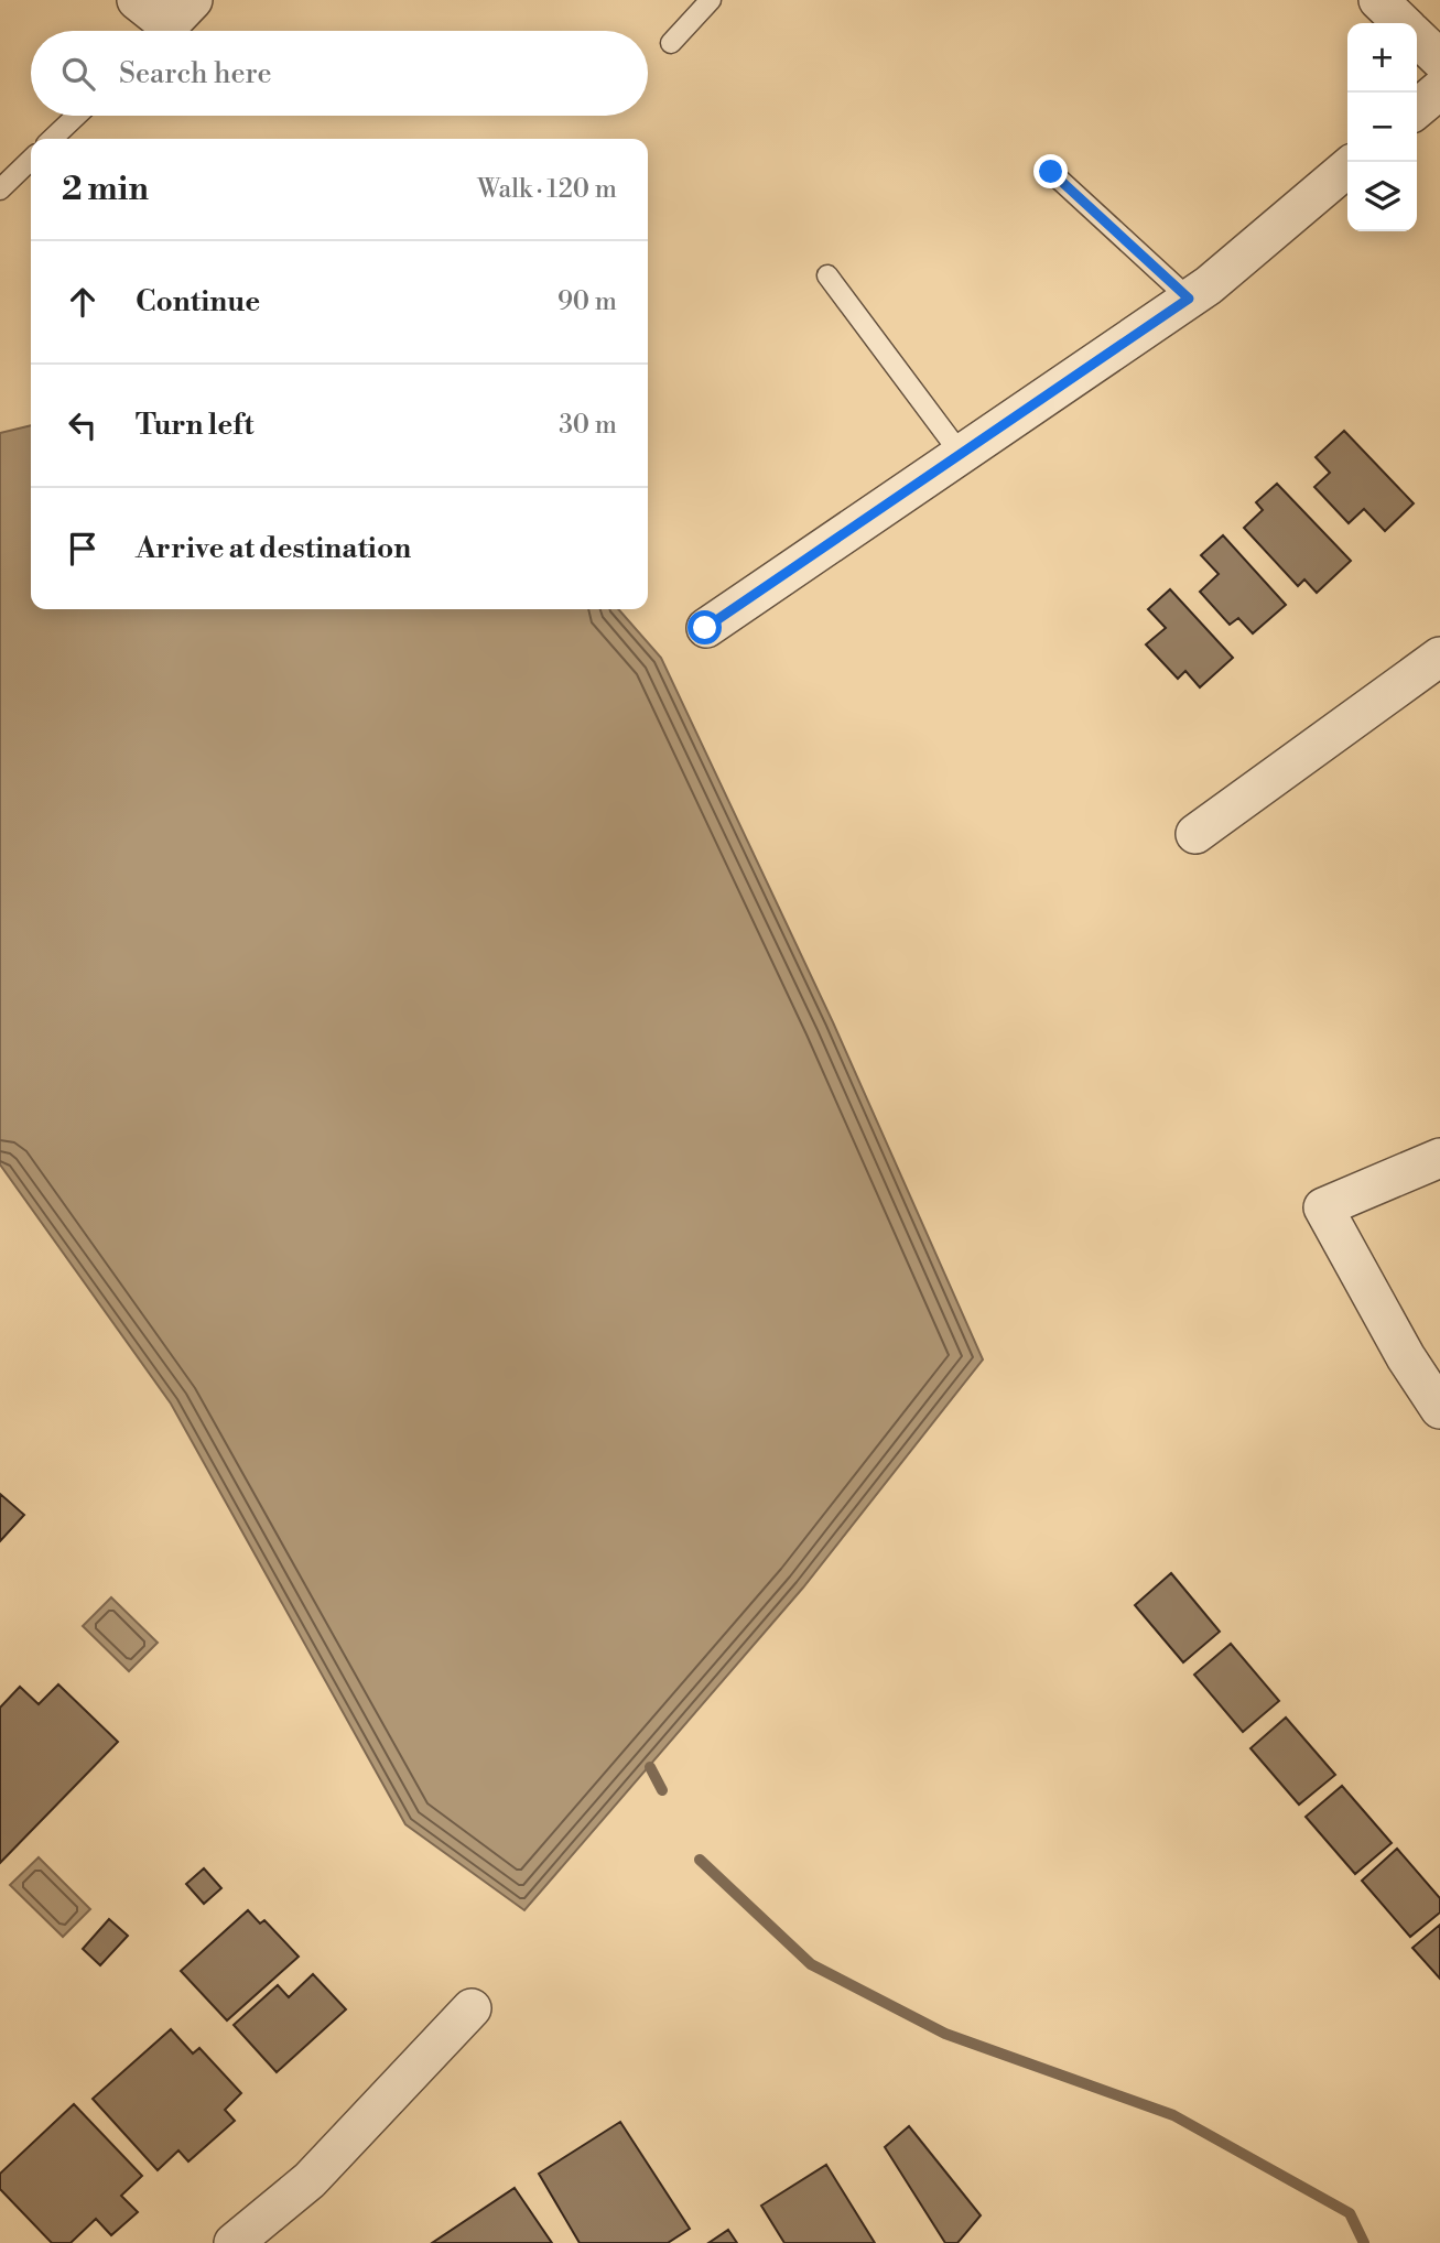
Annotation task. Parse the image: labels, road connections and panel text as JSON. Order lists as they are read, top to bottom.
{
  "page": {
    "map_buttons": ["+", "−"],
    "search": "Search here",
    "heading": ["2 min", "Walk · 120 m"],
    "list": [
      ["Continue", "90 m"],
      ["Turn left", "30 m"],
      "Arrive at destination"
    ]
  }
}
